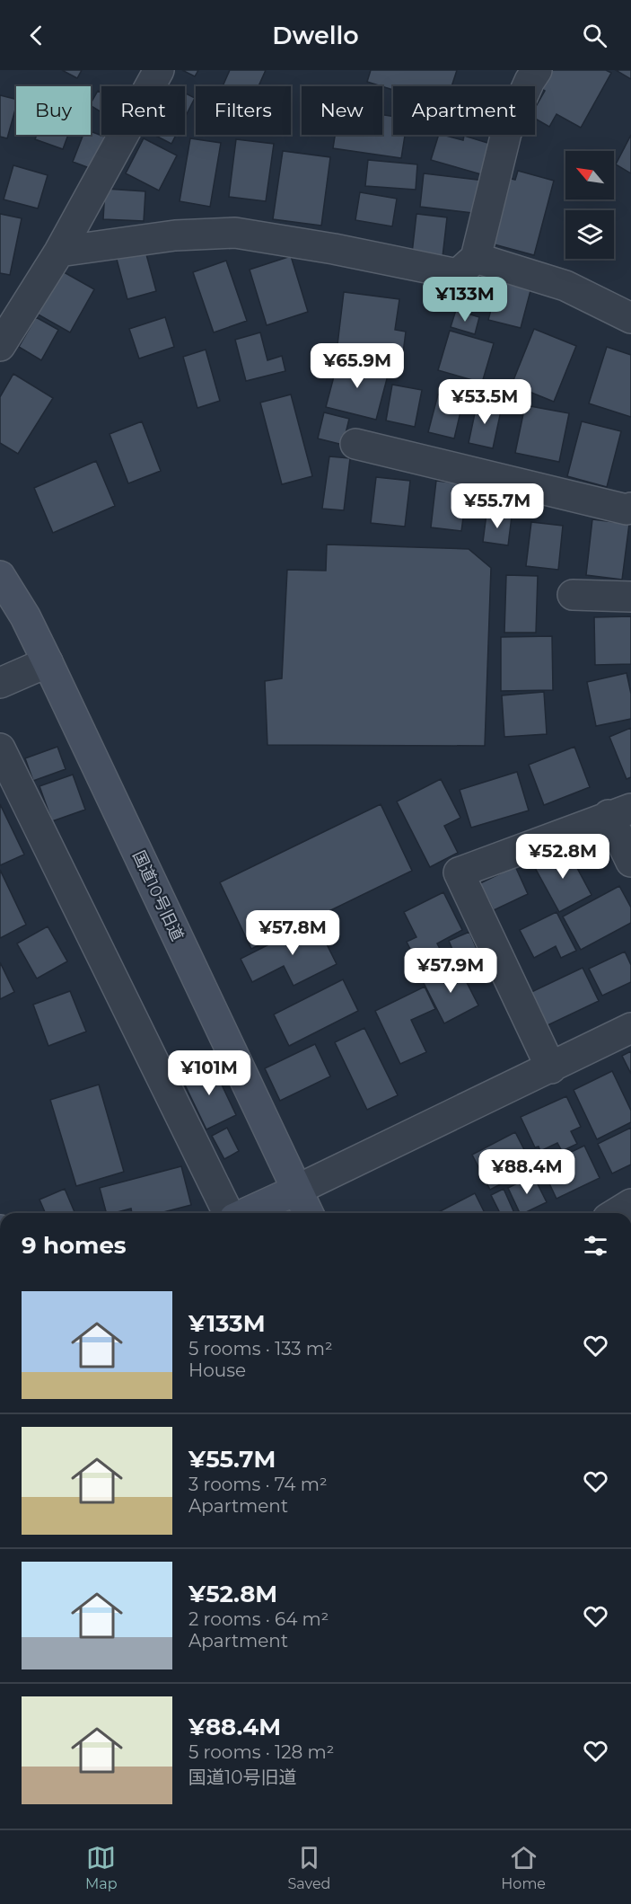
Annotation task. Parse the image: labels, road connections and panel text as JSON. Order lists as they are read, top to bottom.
{
  "streets": {
    "street": ["国道10号旧道"]
  },
  "north": "top left",
  "page": {
    "header": "Dwello",
    "chip": [
      "Buy",
      "Rent",
      "Filters",
      "New",
      "Apartment"
    ],
    "price": [
      "¥133M",
      "¥65.9M",
      "¥53.5M",
      "¥55.7M",
      "¥52.8M",
      "¥57.8M",
      "¥57.9M",
      "¥101M",
      "¥88.4M"
    ],
    "heading": "9 homes",
    "list": [
      {
        "name": "¥133M",
        "note": "5 rooms · 133 m² · House"
      },
      {
        "name": "¥55.7M",
        "note": "3 rooms · 74 m² · Apartment"
      },
      {
        "name": "¥52.8M",
        "note": "2 rooms · 64 m² · Apartment"
      },
      {
        "name": "¥88.4M",
        "note": "5 rooms · 128 m² · 国道10号旧道"
      }
    ],
    "tabs": ["Map", "Saved", "Home"]
  }
}
